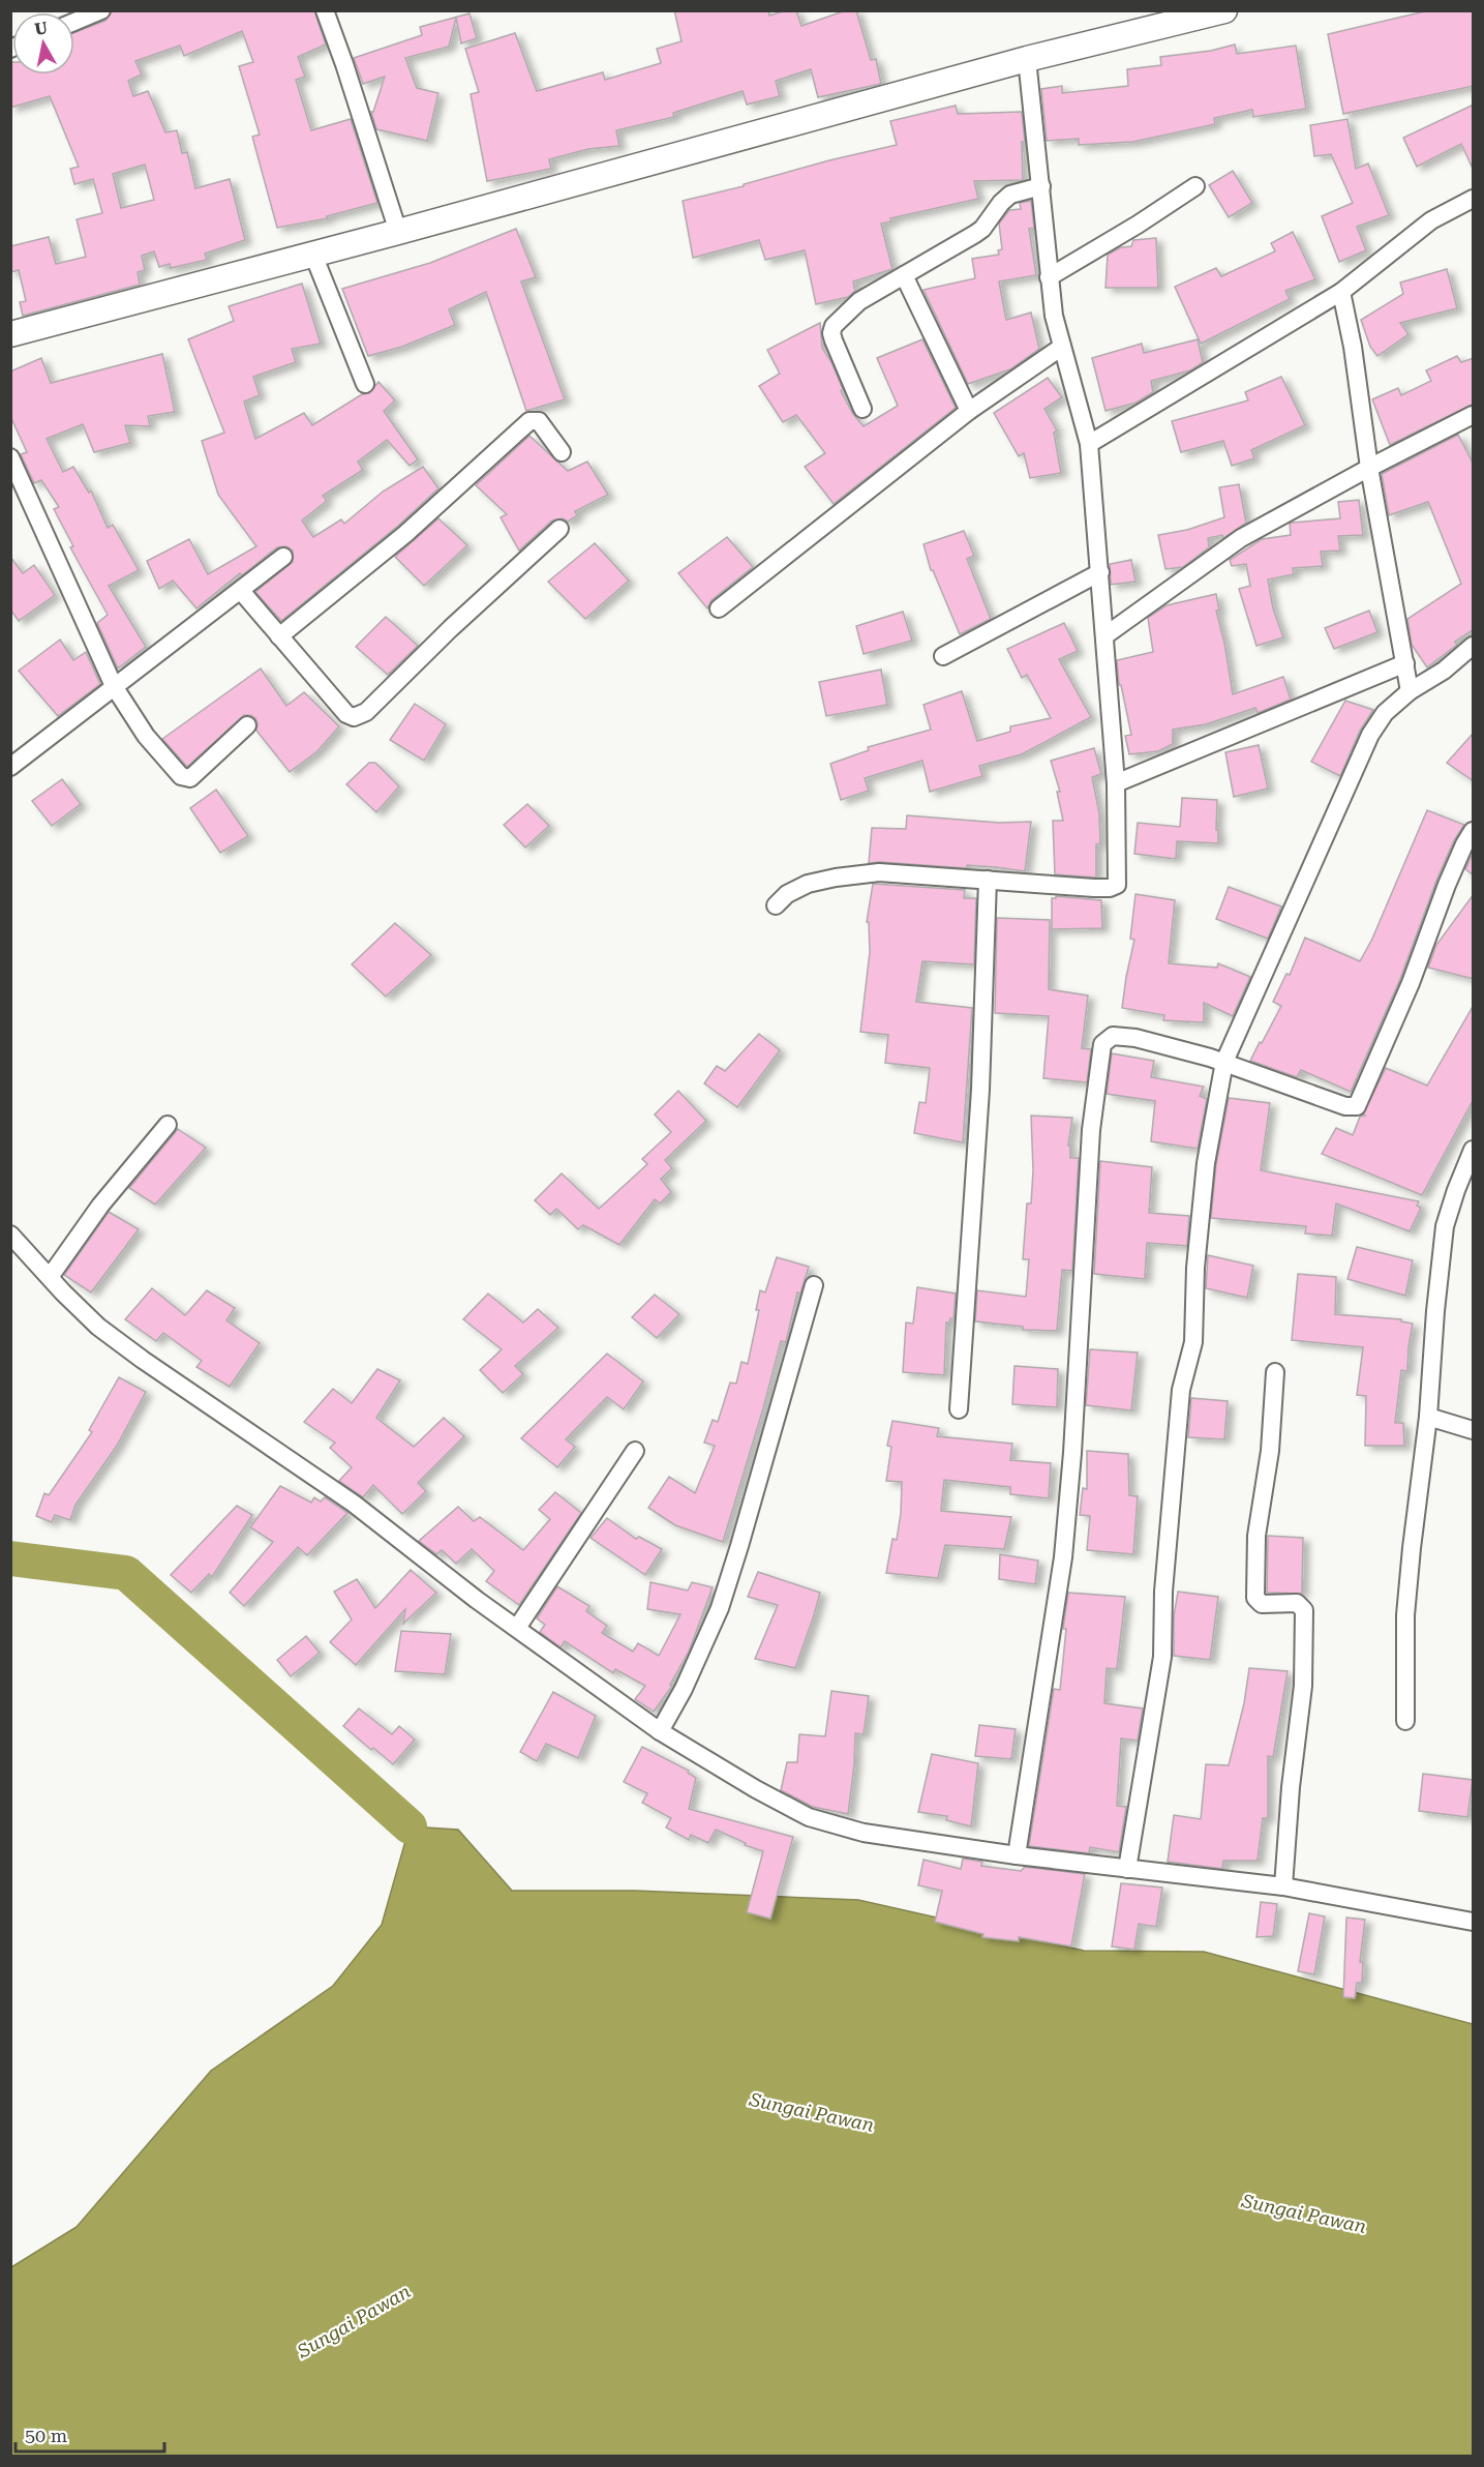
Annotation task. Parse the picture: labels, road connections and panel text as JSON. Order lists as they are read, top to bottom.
{
  "water": ["Sungai Pawan"],
  "scale_bar": "50 m",
  "north": "top"
}
